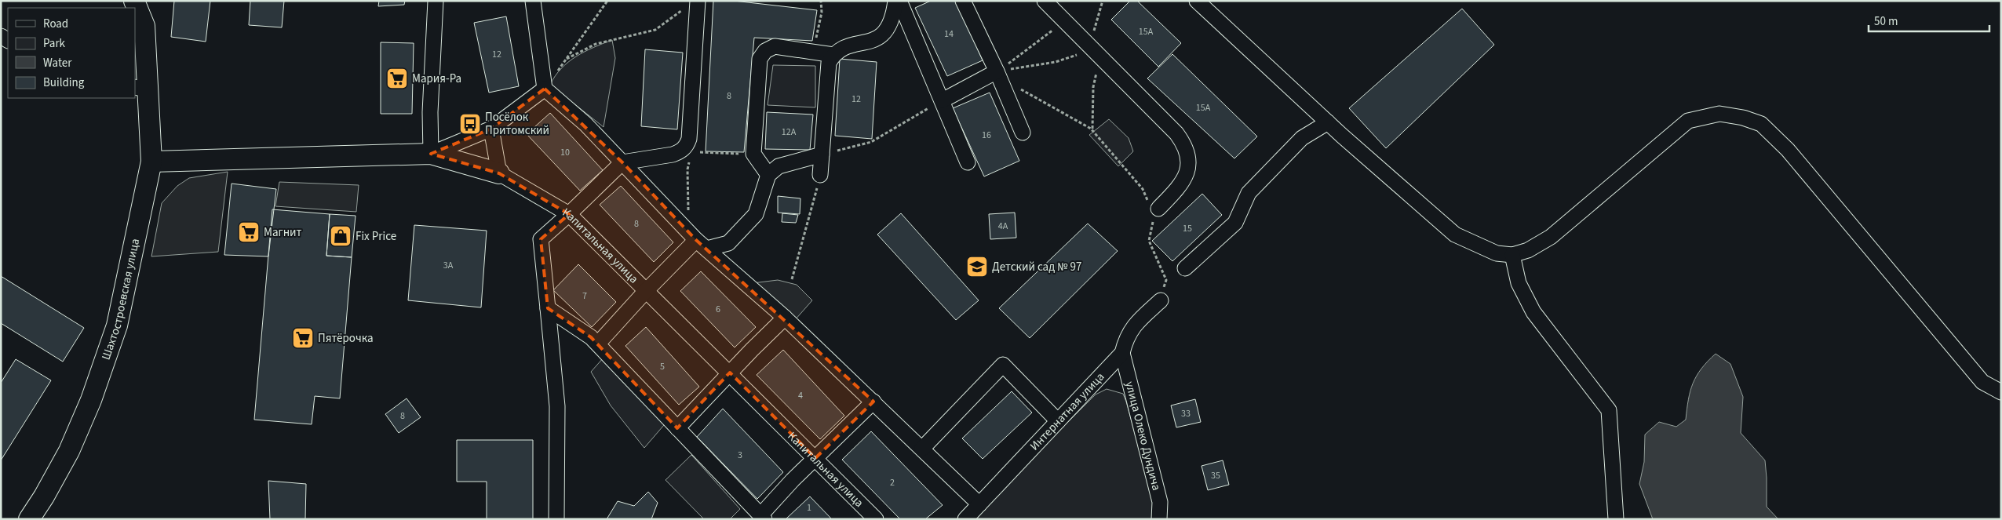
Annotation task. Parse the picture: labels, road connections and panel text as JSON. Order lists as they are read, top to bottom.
{
  "streets": {
    "main road": ["Шахтостроевская улица"],
    "street": ["Капитальная улица", "Интернатная улица", "улица Олеко Дундича"]
  },
  "crossings": [
    ["Интернатная улица", "улица Олеко Дундича"]
  ],
  "places": {
    "supermarket": ["Мария-Ра", "Магнит", "Пятёрочка"],
    "bus stop": ["Посёлок Притомский"],
    "shop": ["Fix Price"],
    "school or university": ["Детский сад № 97"]
  },
  "house_numbers": [
    "15А",
    "14",
    "12",
    "8",
    "12",
    "15А",
    "12А",
    "16",
    "10",
    "8",
    "4А",
    "15",
    "3А",
    "7",
    "6",
    "5",
    "4",
    "33",
    "8",
    "3",
    "35",
    "2",
    "1"
  ],
  "legend": [
    "Road",
    "Park",
    "Water",
    "Building"
  ],
  "scale_bar": "50 m"
}
